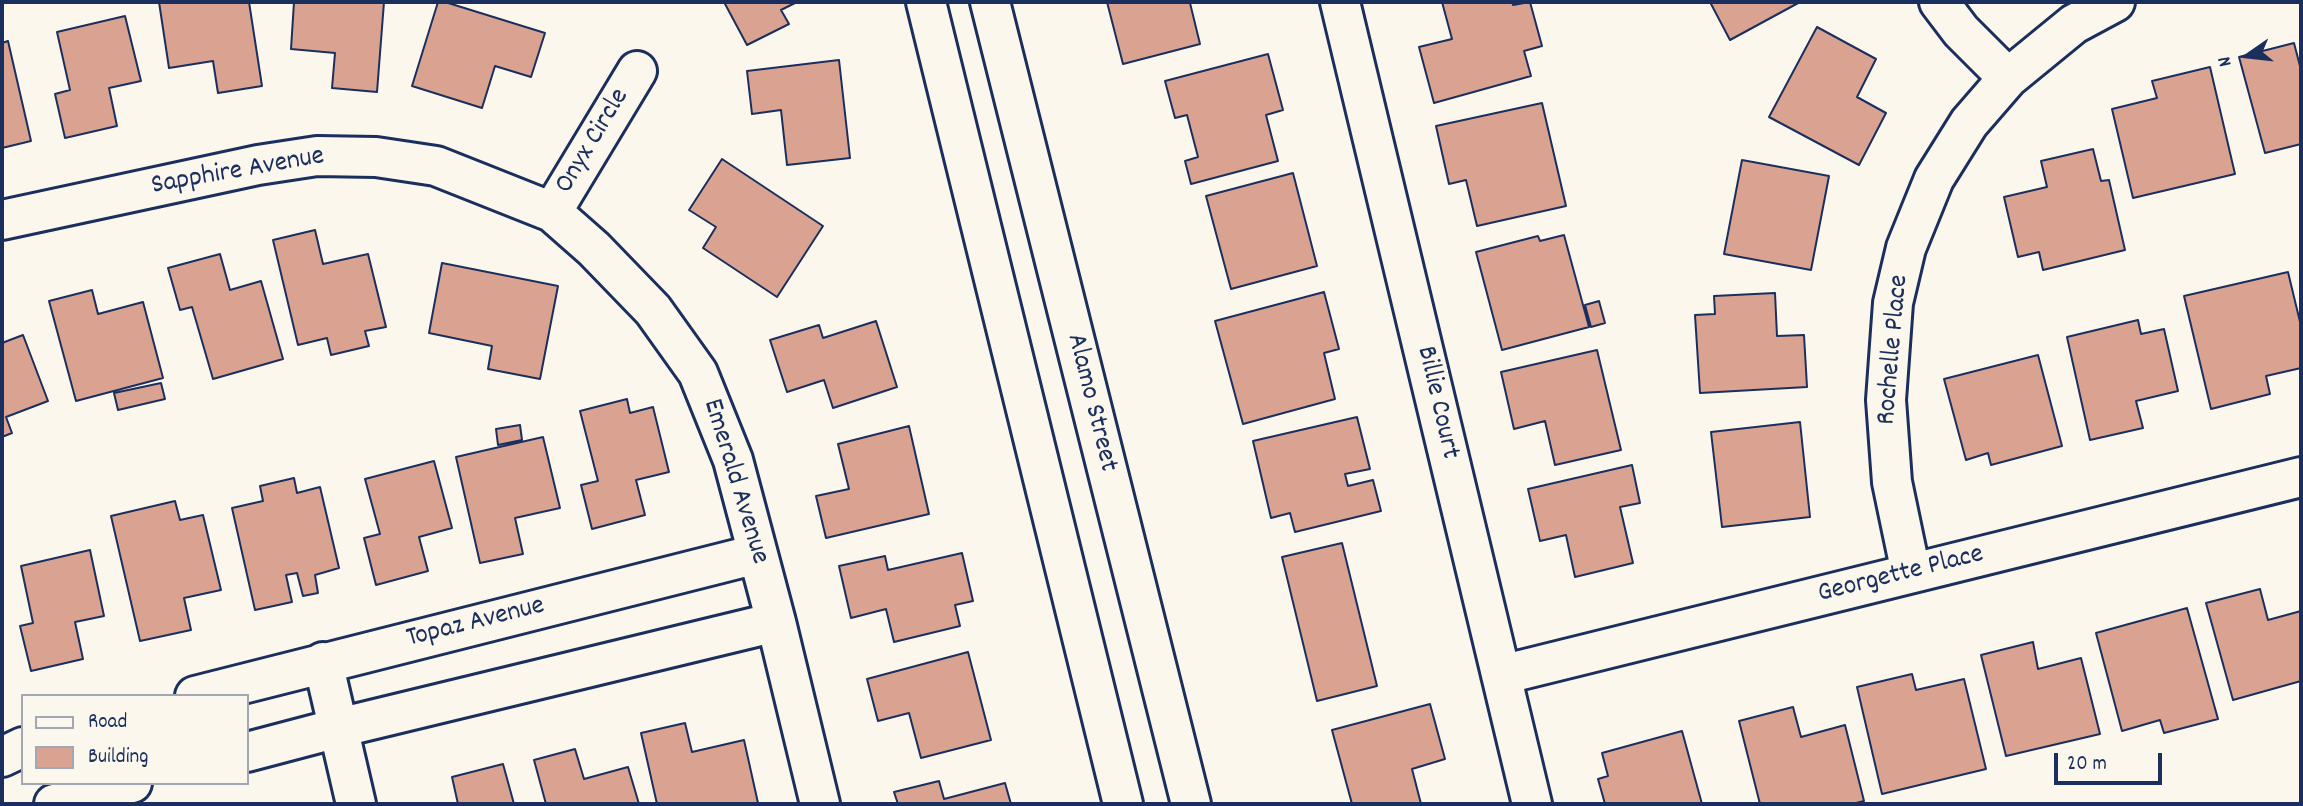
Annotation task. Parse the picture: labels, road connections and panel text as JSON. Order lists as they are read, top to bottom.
{
  "streets": {
    "street": [
      "Onyx Circle",
      "Sapphire Avenue",
      "Rochelle Place",
      "Alamo Street",
      "Billie Court",
      "Emerald Avenue",
      "Georgette Place",
      "Topaz Avenue"
    ]
  },
  "crossings": [
    ["Onyx Circle", "Sapphire Avenue"],
    ["Onyx Circle", "Emerald Avenue"],
    ["Sapphire Avenue", "Emerald Avenue"],
    ["Rochelle Place", "Georgette Place"],
    ["Billie Court", "Georgette Place"],
    ["Emerald Avenue", "Topaz Avenue"]
  ],
  "legend": ["Road", "Building"],
  "scale_bar": "20 m",
  "north": "left"
}
